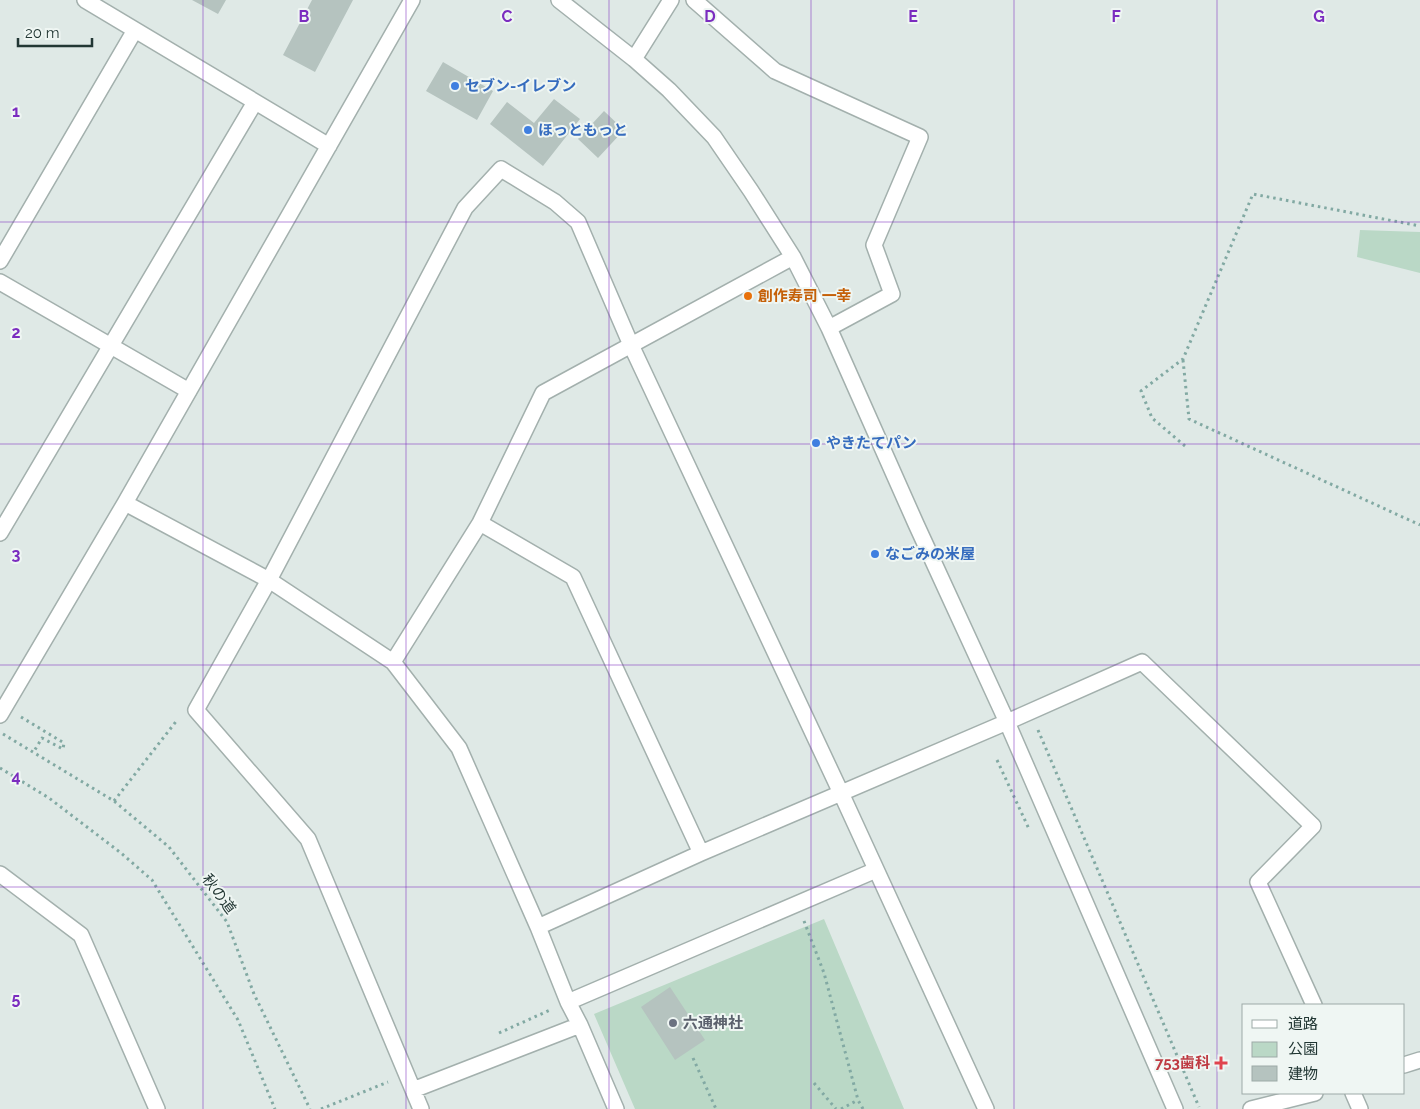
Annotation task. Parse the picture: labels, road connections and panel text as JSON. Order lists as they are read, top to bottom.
{
  "streets": {
    "path": ["秋の道"]
  },
  "places": {
    "other": [
      "セブン-イレブン",
      "ほっともっと",
      "創作寿司 一幸",
      "やきたてパン",
      "なごみの米屋",
      "六通神社"
    ],
    "health": ["753歯科"]
  },
  "legend": ["道路", "公園", "建物"],
  "scale_bar": "20 m",
  "grid": {
    "columns": [
      "B",
      "C",
      "D",
      "E",
      "F",
      "G"
    ],
    "rows": [
      "1",
      "2",
      "3",
      "4",
      "5"
    ]
  }
}
